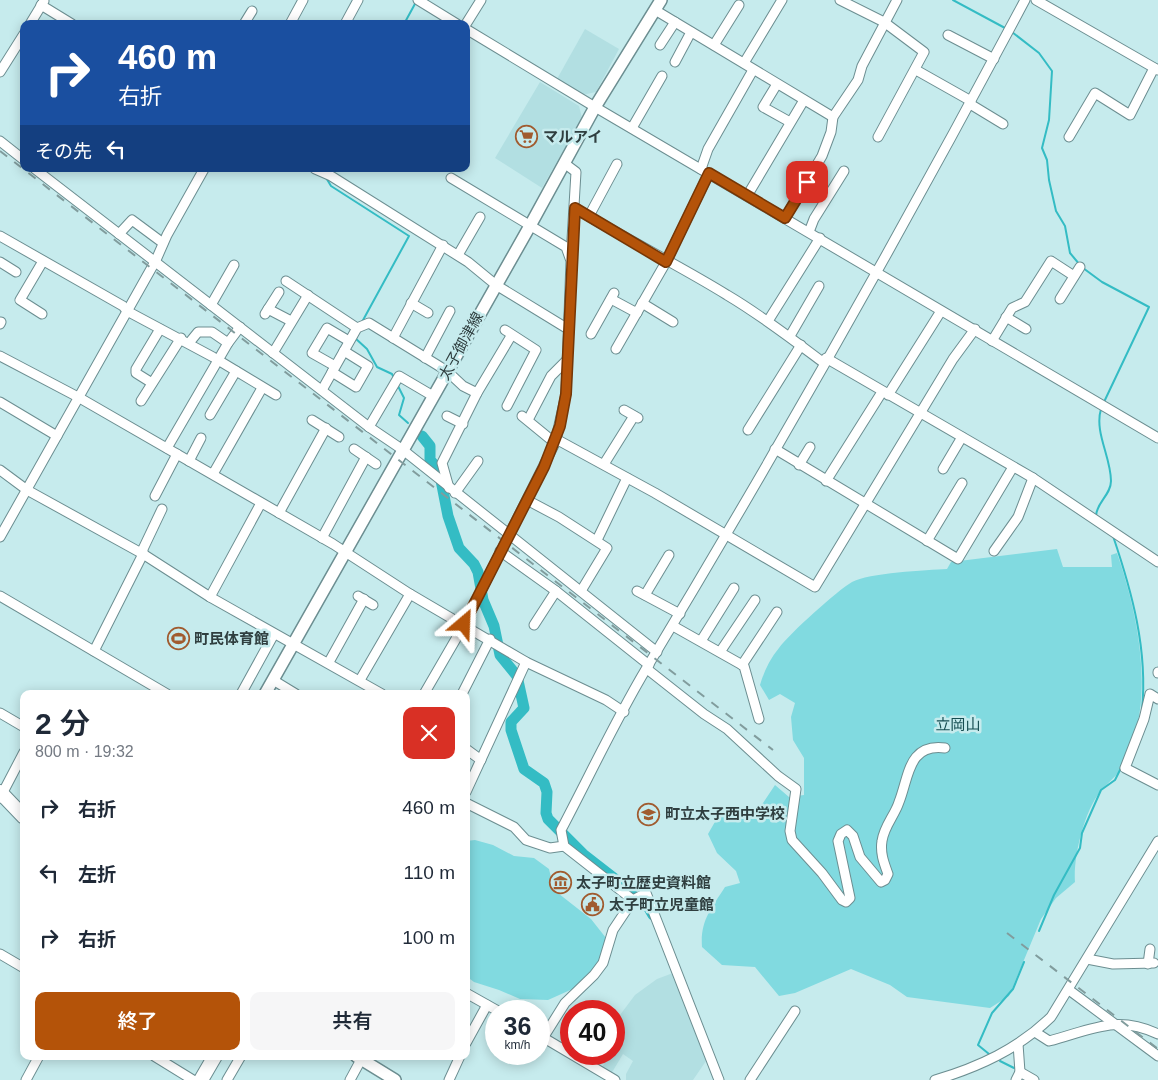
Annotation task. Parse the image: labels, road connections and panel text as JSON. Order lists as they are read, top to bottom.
{
  "streets": {
    "main road": ["太子御津線"]
  },
  "parks": ["立岡山"],
  "places": {
    "supermarket": ["マルアイ"],
    "sports": ["町民体育館"],
    "school or university": ["町立太子西中学校"],
    "museum": ["太子町立歴史資料館"],
    "public building": ["太子町立児童館"]
  },
  "page": {
    "turn": ["460 m", "右折"],
    "then": "その先",
    "heading": ["2 分", "800 m · 19:32"],
    "list": [
      {
        "name": "右折",
        "value": "460 m"
      },
      {
        "name": "左折",
        "value": "110 m"
      },
      {
        "name": "右折",
        "value": "100 m"
      }
    ],
    "buttons": ["終了", "共有"],
    "speed": "36 km/h",
    "limit": "40"
  }
}
